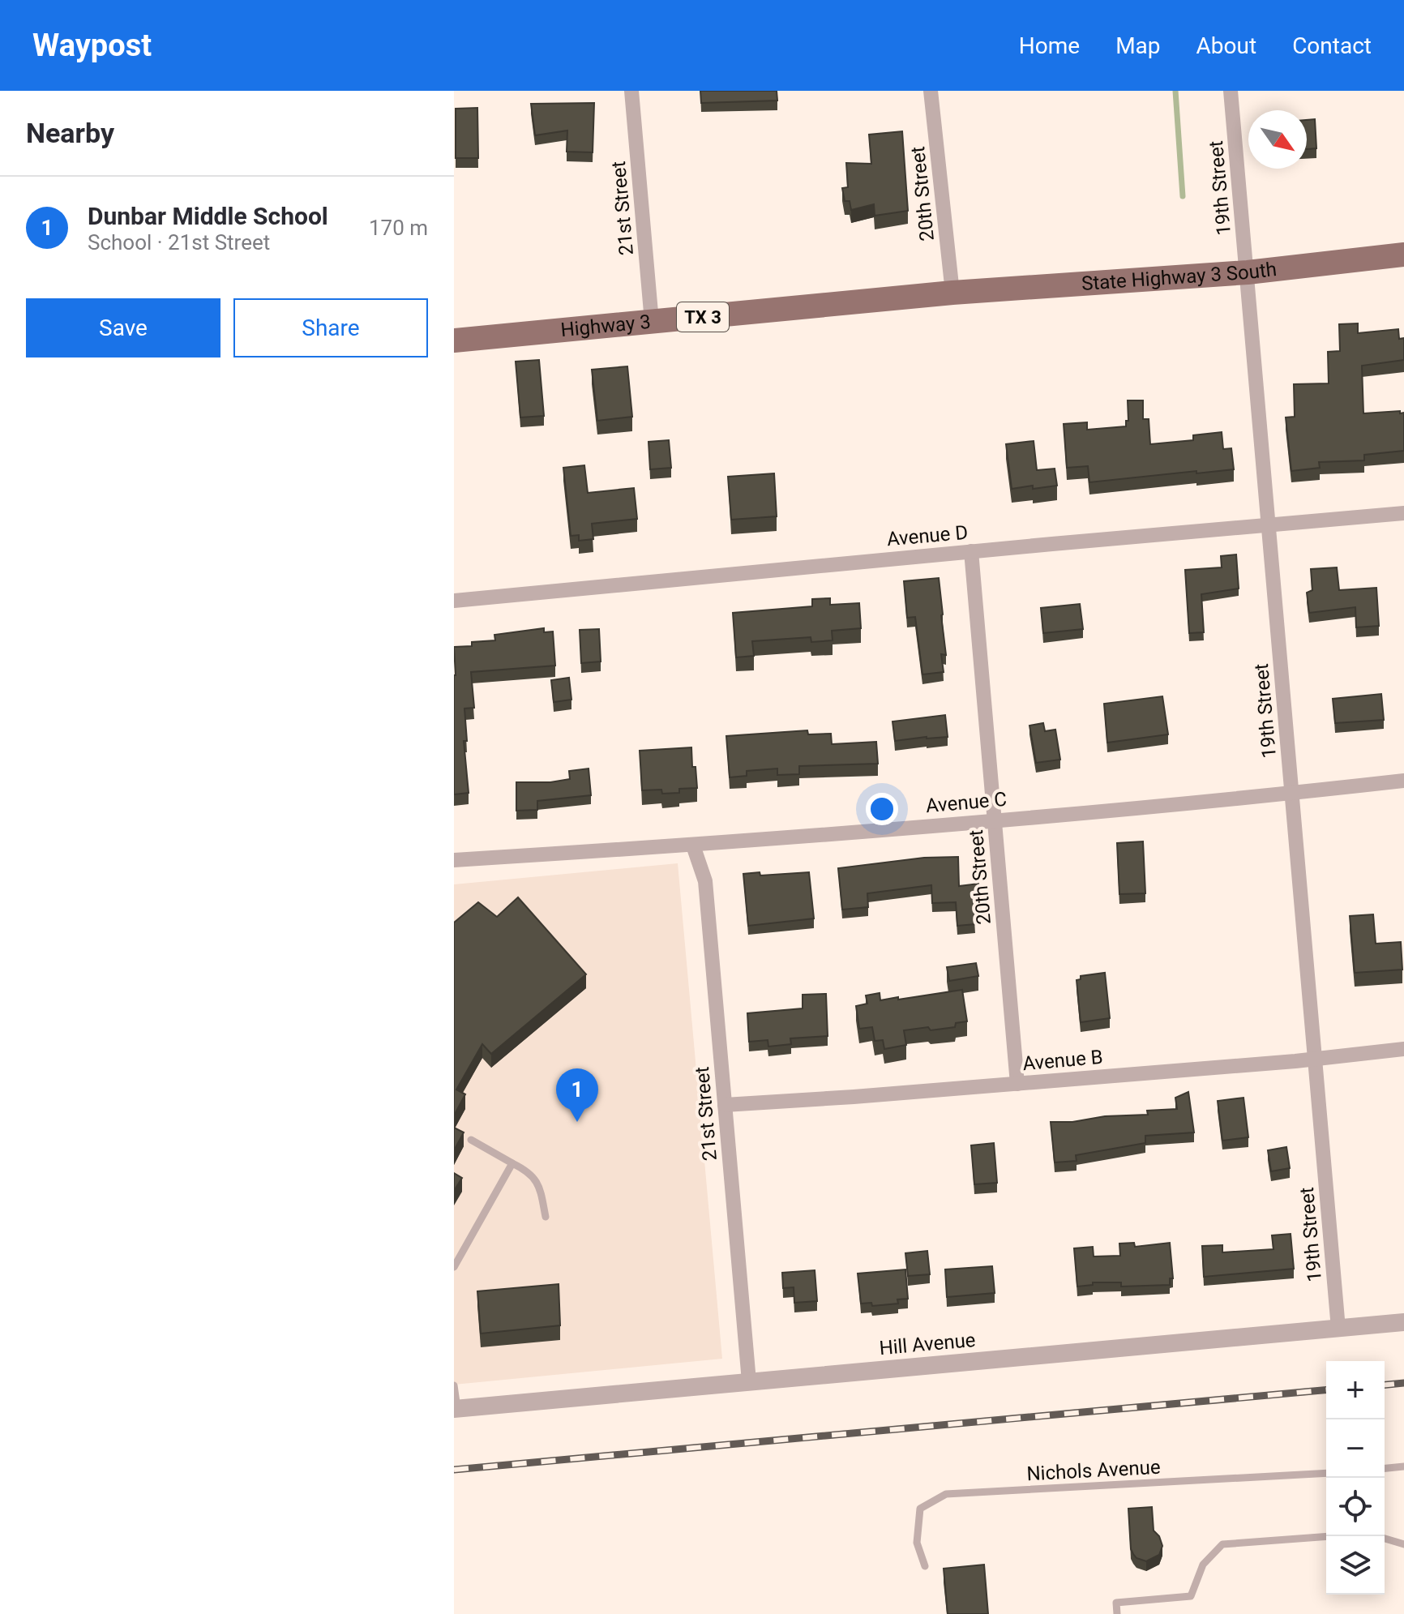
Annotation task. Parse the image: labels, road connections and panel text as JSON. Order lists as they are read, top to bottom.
{
  "streets": {
    "main road": ["State Highway 3 South", "TX 3", "Highway 3"],
    "street": [
      "19th Street",
      "20th Street",
      "21st Street",
      "Avenue D",
      "Avenue C",
      "Avenue B",
      "Hill Avenue"
    ],
    "lane": ["Nichols Avenue"]
  },
  "crossings": [
    ["19th Street", "State Highway 3 South"],
    ["19th Street", "Avenue D"],
    ["19th Street", "Avenue C"],
    ["19th Street", "Avenue B"],
    ["19th Street", "Hill Avenue"],
    ["20th Street", "State Highway 3 South"],
    ["20th Street", "Highway 3"],
    ["20th Street", "Avenue D"],
    ["20th Street", "Avenue C"],
    ["20th Street", "Avenue B"],
    ["21st Street", "Highway 3"],
    ["21st Street", "Avenue C"],
    ["21st Street", "Avenue B"],
    ["21st Street", "Hill Avenue"],
    ["State Highway 3 South", "Highway 3"]
  ],
  "north": "bottom right",
  "page": {
    "header": "Waypost",
    "nav": [
      "Home",
      "Map",
      "About",
      "Contact"
    ],
    "heading": "Nearby",
    "list": [
      {
        "mark": "1",
        "name": "Dunbar Middle School",
        "note": "School · 21st Street",
        "value": "170 m"
      }
    ],
    "buttons": ["Save", "Share"],
    "pins": "1",
    "map_buttons": ["+", "−"]
  }
}
